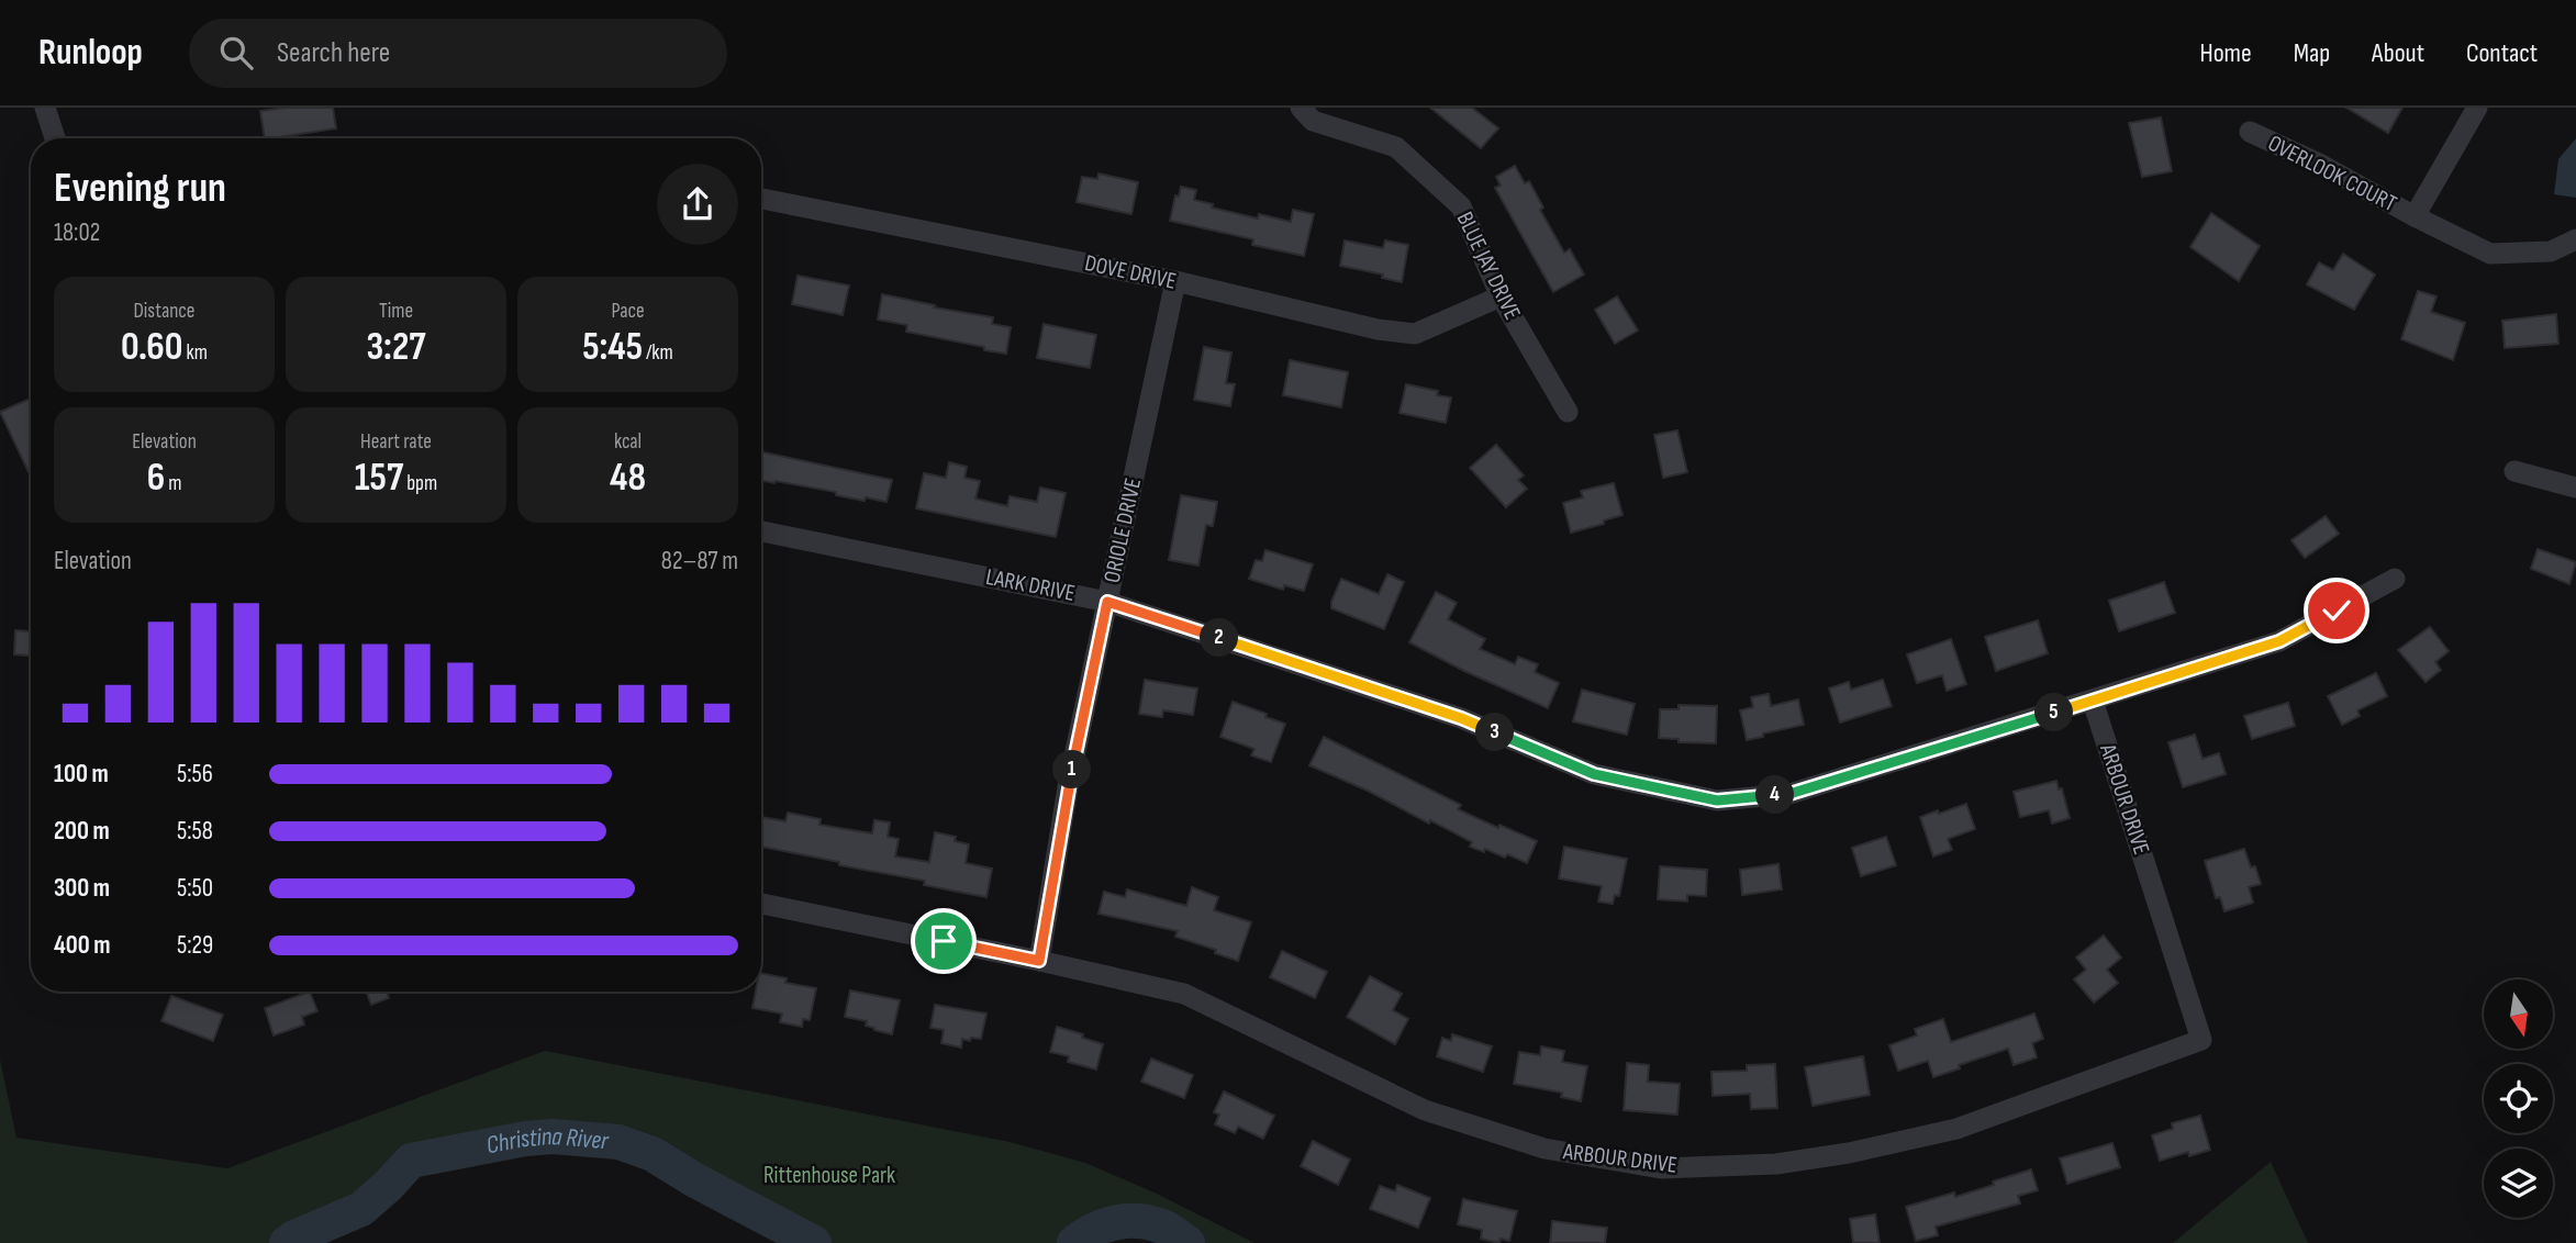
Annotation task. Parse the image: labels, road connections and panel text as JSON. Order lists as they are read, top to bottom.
{
  "streets": {
    "street": [
      "OVERLOOK COURT",
      "BLUE JAY DRIVE",
      "DOVE DRIVE",
      "ORIOLE DRIVE",
      "LARK DRIVE",
      "ARBOUR DRIVE"
    ]
  },
  "crossings": [
    ["BLUE JAY DRIVE", "DOVE DRIVE"],
    ["DOVE DRIVE", "ORIOLE DRIVE"],
    ["ORIOLE DRIVE", "LARK DRIVE"],
    ["ORIOLE DRIVE", "ARBOUR DRIVE"],
    ["LARK DRIVE", "ARBOUR DRIVE"]
  ],
  "water": ["Christina River"],
  "parks": ["Rittenhouse Park"],
  "north": "bottom",
  "page": {
    "header": "Runloop",
    "search": "Search here",
    "nav": [
      "Home",
      "Map",
      "About",
      "Contact"
    ],
    "heading": ["Evening run", "18:02"],
    "stats": [
      ["Distance", "0.60 km"],
      ["Time", "3:27"],
      ["Pace", "5:45 /km"],
      ["Elevation", "6 m"],
      ["Heart rate", "157 bpm"],
      ["kcal", "48"]
    ],
    "chart": ["Elevation", "82–87 m"],
    "pins": [
      "2",
      "5",
      "3",
      "1",
      "4"
    ],
    "list": [
      {
        "name": "100 m",
        "note": "5:56"
      },
      {
        "name": "200 m",
        "note": "5:58"
      },
      {
        "name": "300 m",
        "note": "5:50"
      },
      {
        "name": "400 m",
        "note": "5:29"
      }
    ]
  }
}
